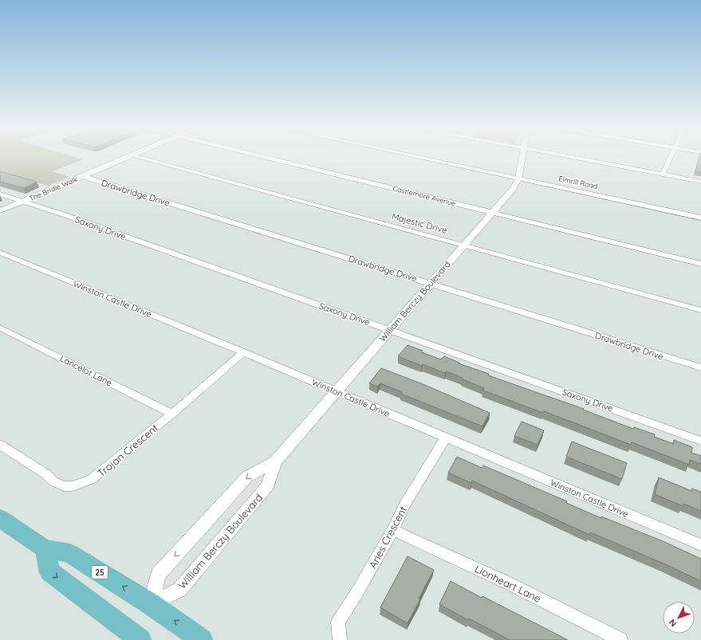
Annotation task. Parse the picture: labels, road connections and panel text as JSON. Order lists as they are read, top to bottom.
{
  "streets": {
    "main road": ["25"],
    "street": [
      "Elmrill Road",
      "The Bridle Walk",
      "Drawbridge Drive",
      "Castlemore Avenue",
      "Majestic Drive",
      "Saxony Drive",
      "Winston Castle Drive",
      "William Berczy Boulevard",
      "Lancelot Lane",
      "Trojan Crescent",
      "Aries Crescent",
      "Lionheart Lane"
    ]
  },
  "crossings": [
    ["Elmrill Road", "William Berczy Boulevard"],
    ["The Bridle Walk", "Drawbridge Drive"],
    ["The Bridle Walk", "Saxony Drive"],
    ["Drawbridge Drive", "William Berczy Boulevard"],
    ["Castlemore Avenue", "William Berczy Boulevard"],
    ["Majestic Drive", "William Berczy Boulevard"],
    ["Saxony Drive", "William Berczy Boulevard"],
    ["Winston Castle Drive", "William Berczy Boulevard"],
    ["Winston Castle Drive", "Trojan Crescent"],
    ["Winston Castle Drive", "Aries Crescent"],
    ["William Berczy Boulevard", "25"],
    ["Lancelot Lane", "Trojan Crescent"],
    ["Aries Crescent", "Lionheart Lane"]
  ],
  "north": "bottom left"
}
